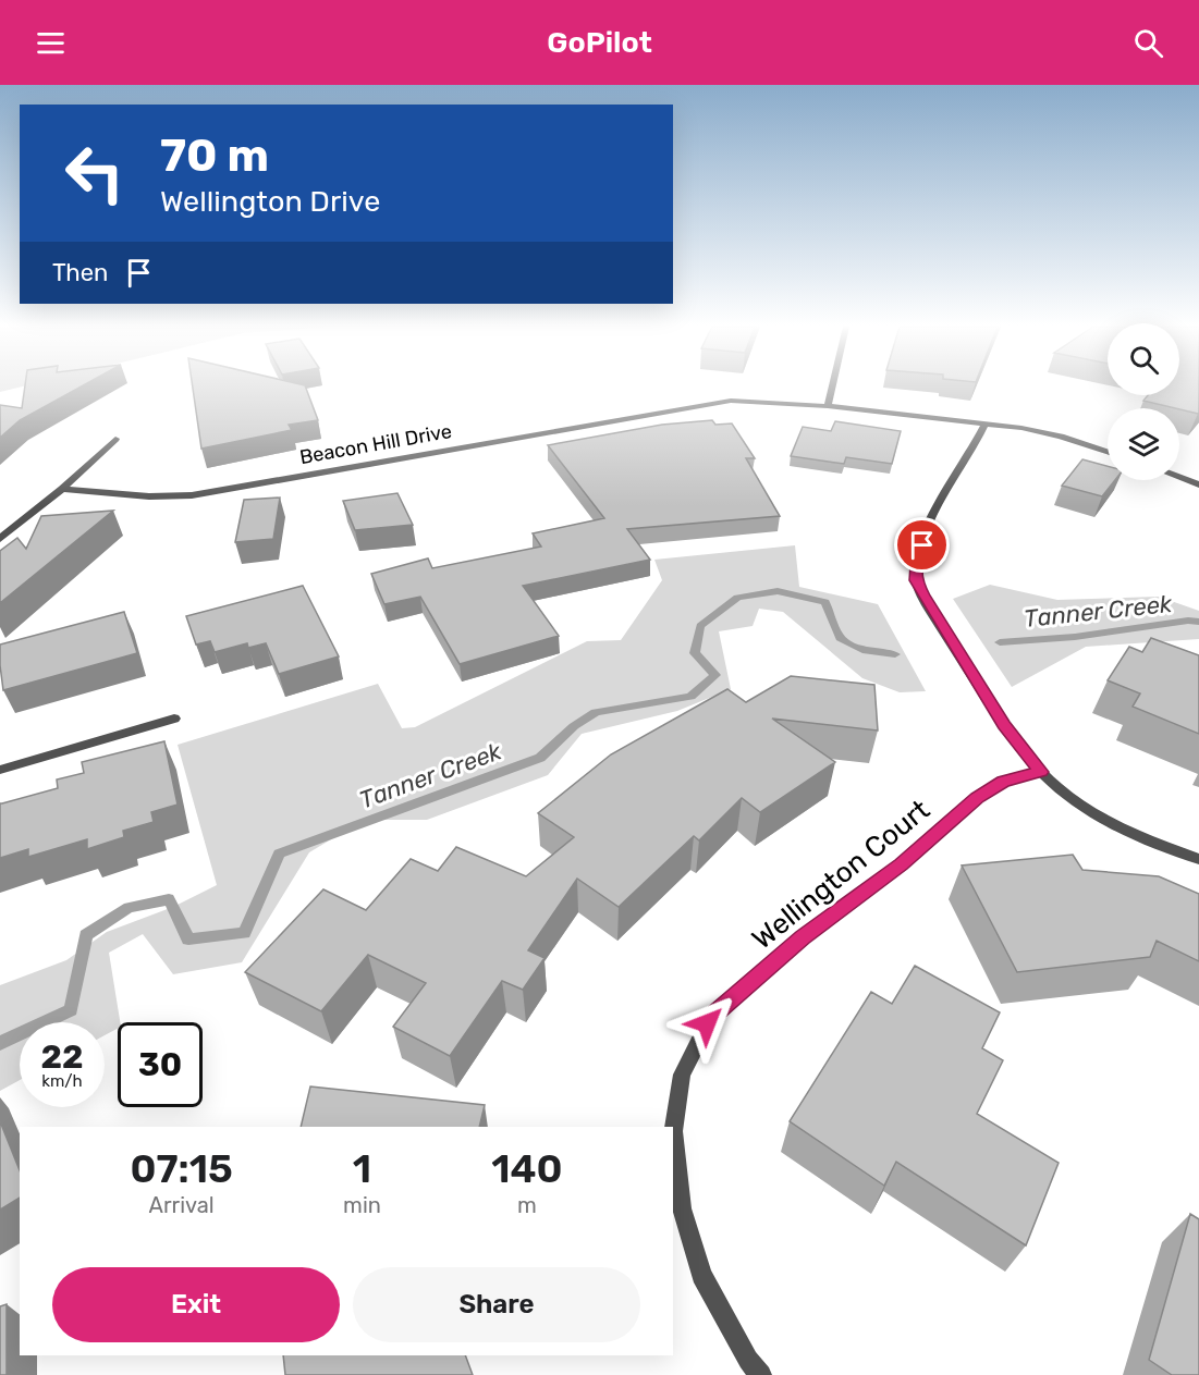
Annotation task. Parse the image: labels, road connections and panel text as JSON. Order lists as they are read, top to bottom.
{
  "streets": {
    "street": ["Beacon Hill Drive", "Wellington Court"]
  },
  "water": ["Tanner Creek"],
  "page": {
    "header": "GoPilot",
    "turn": ["70 m", "Wellington Drive"],
    "then": "Then",
    "speed": "22 km/h",
    "limit": "30",
    "eta": [
      "07:15",
      "Arrival",
      "1",
      "min",
      "140",
      "m"
    ],
    "buttons": ["Exit", "Share"]
  }
}
